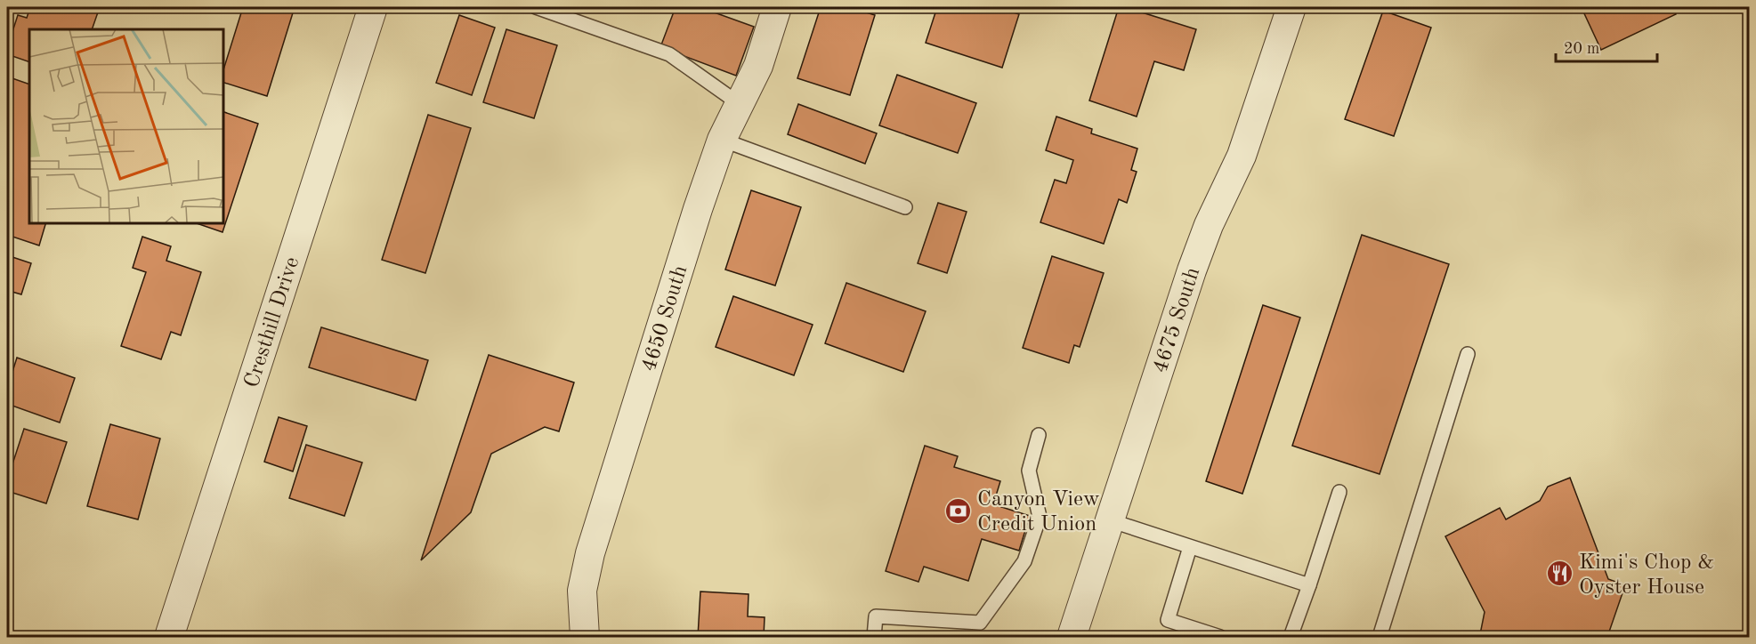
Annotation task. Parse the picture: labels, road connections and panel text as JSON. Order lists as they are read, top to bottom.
{
  "streets": {
    "street": ["4650 South", "4675 South", "Cresthill Drive"]
  },
  "places": {
    "bank": ["Canyon View Credit Union"],
    "restaurant": ["Kimi's Chop & Oyster House"]
  },
  "scale_bar": "20 m"
}
